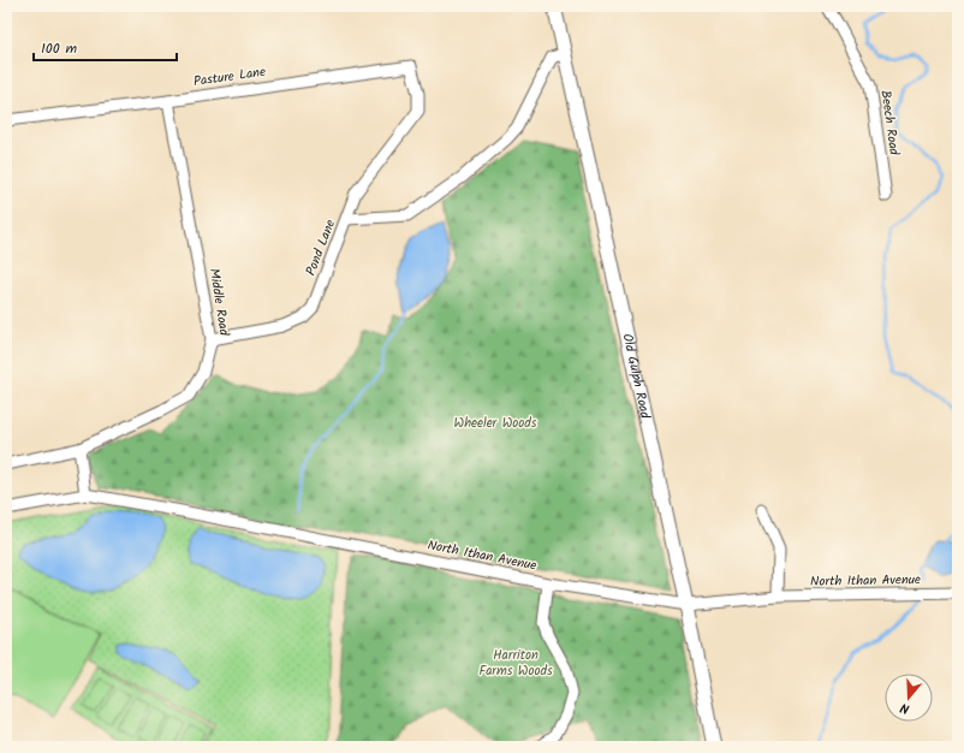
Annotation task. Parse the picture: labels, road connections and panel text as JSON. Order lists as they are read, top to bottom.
{
  "streets": {
    "street": [
      "Pasture Lane",
      "Beech Road",
      "Pond Lane",
      "Middle Road",
      "Old Gulph Road",
      "North Ithan Avenue"
    ]
  },
  "crossings": [
    ["Pasture Lane", "Pond Lane"],
    ["Pasture Lane", "Middle Road"],
    ["Pond Lane", "Middle Road"],
    ["Old Gulph Road", "North Ithan Avenue"]
  ],
  "parks": ["Wheeler Woods", "Harriton Farms Woods"],
  "scale_bar": "100 m",
  "north": "bottom"
}
